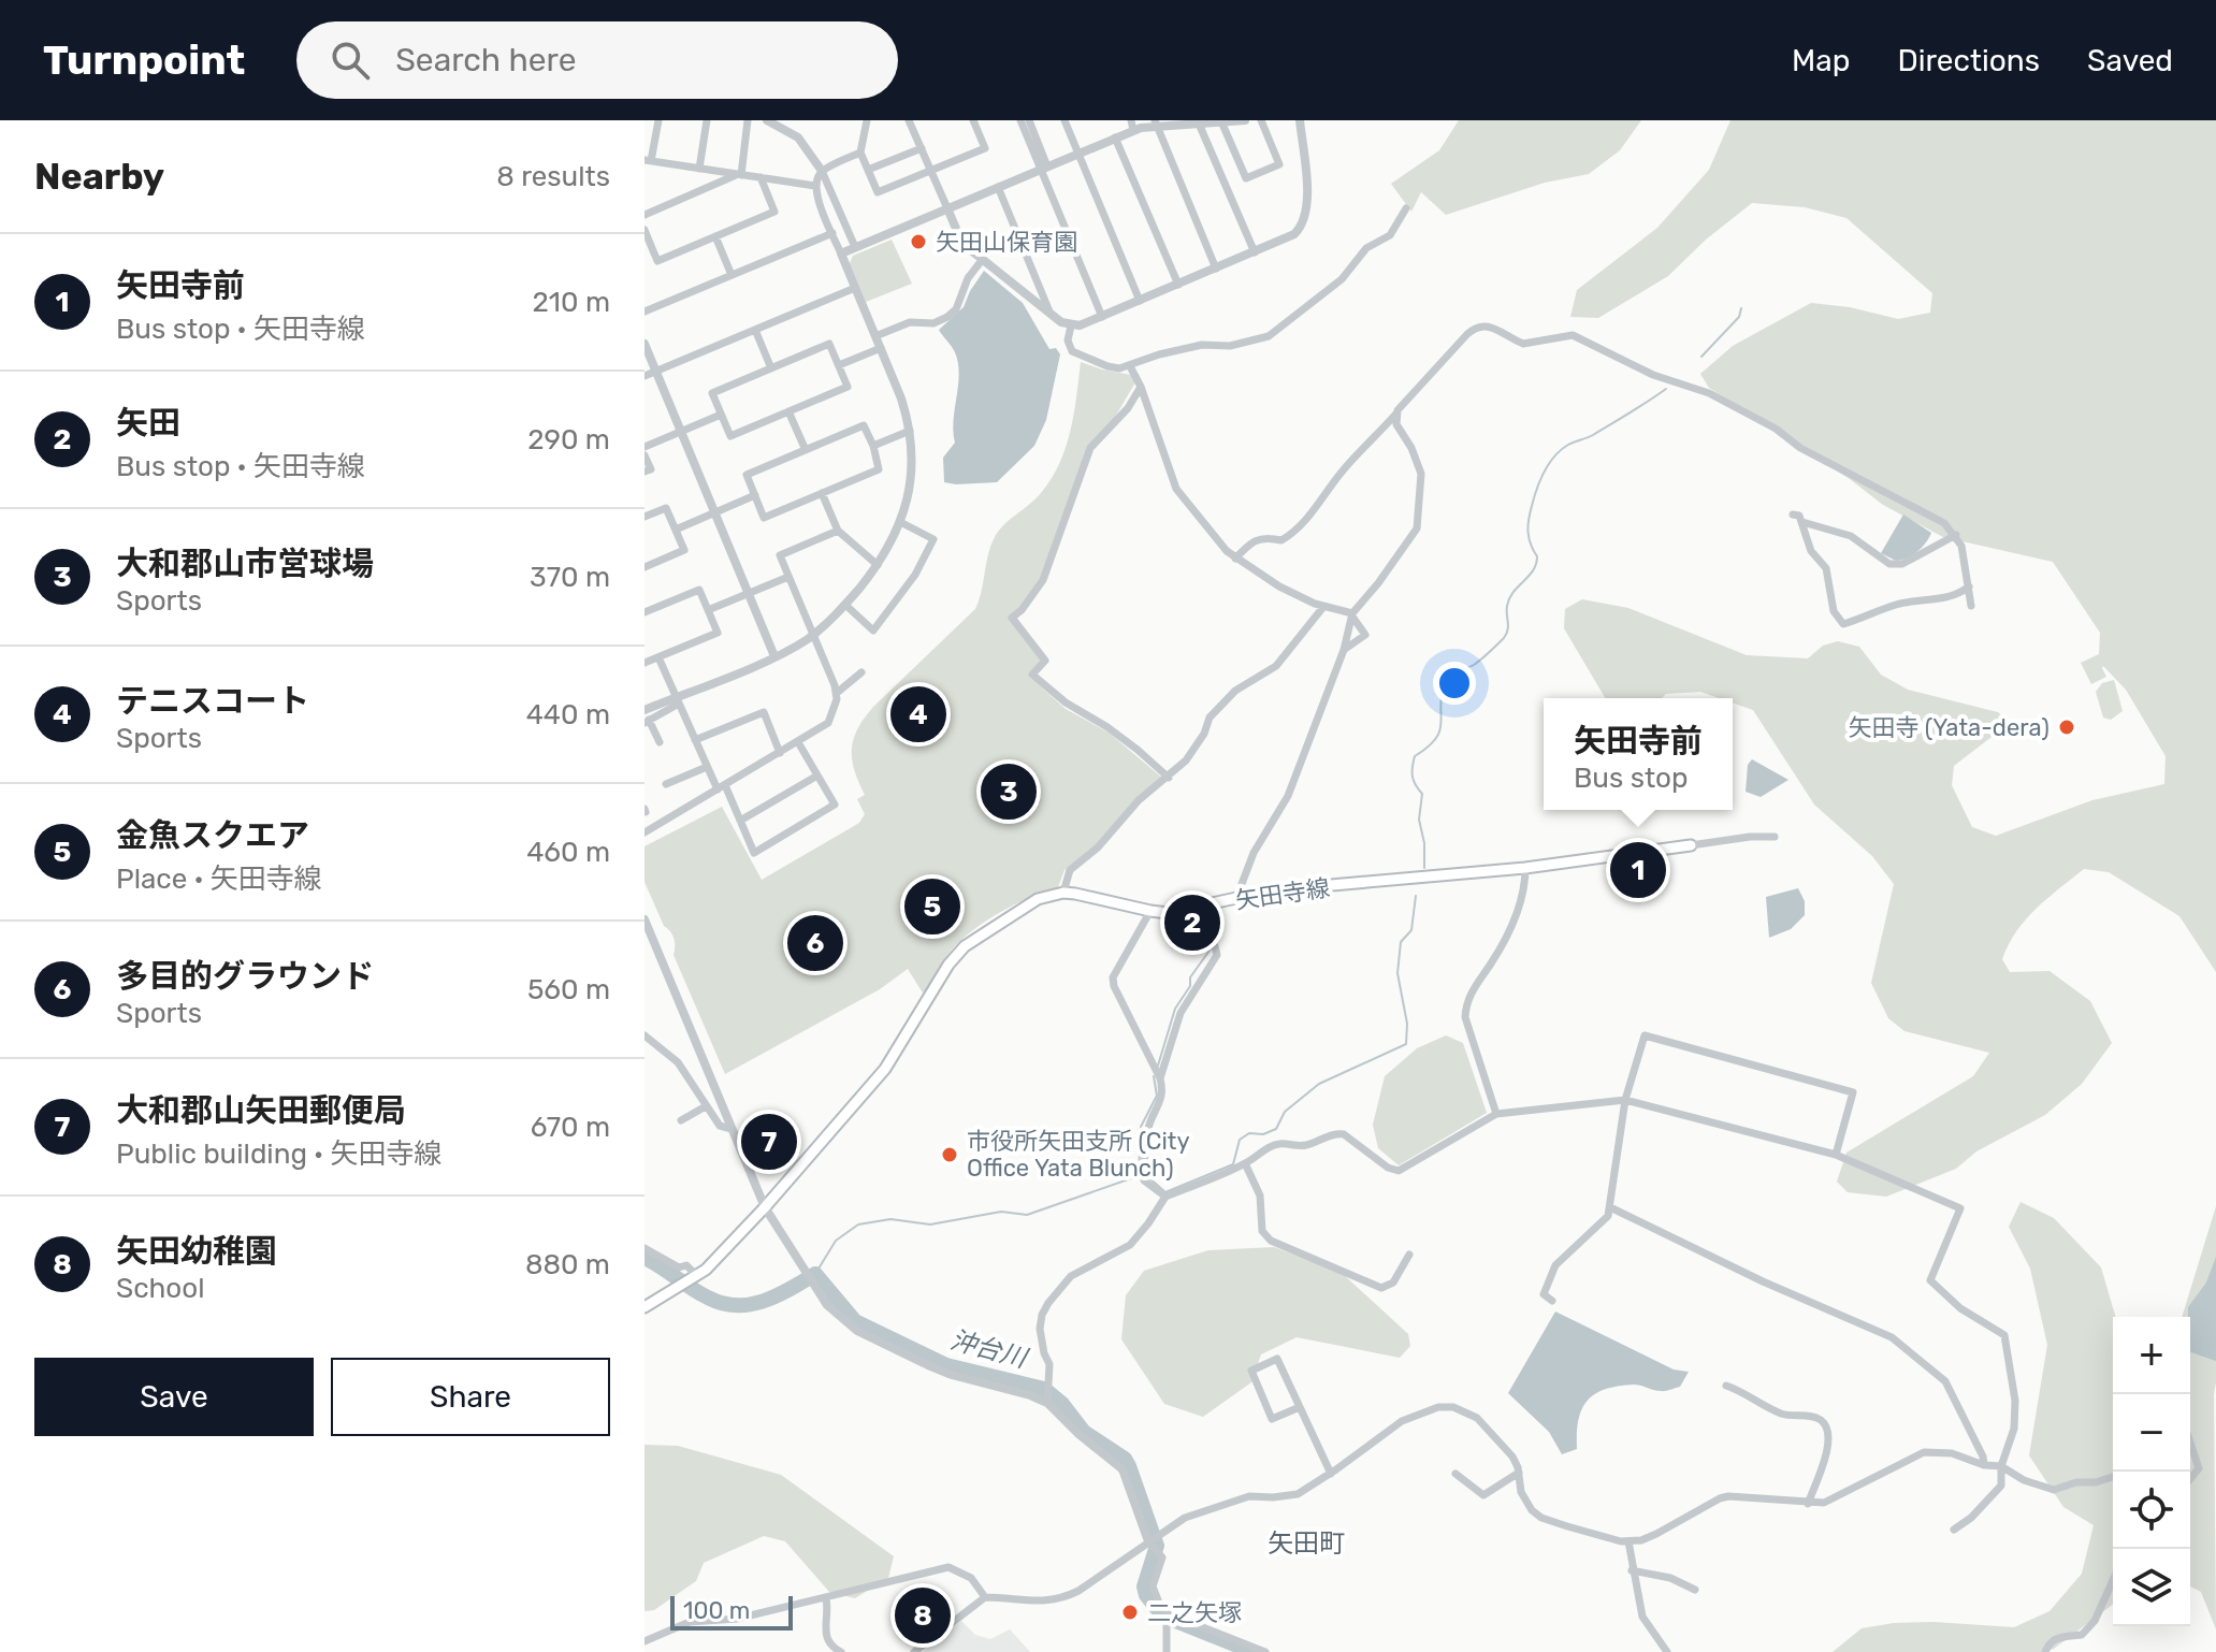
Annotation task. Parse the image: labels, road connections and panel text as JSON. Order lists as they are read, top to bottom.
{
  "streets": {
    "main road": ["矢田寺線"]
  },
  "districts": ["矢田町"],
  "water": ["沖台川"],
  "places": [
    "矢田山保育園",
    "矢田寺 (Yata-dera)",
    "市役所矢田支所 (City Office Yata Blunch)",
    "二之矢塚"
  ],
  "scale_bar": "100 m",
  "page": {
    "header": "Turnpoint",
    "search": "Search here",
    "nav": ["Map", "Directions", "Saved"],
    "heading": ["Nearby", "8 results"],
    "list": [
      {
        "mark": "1",
        "name": "矢田寺前",
        "note": "Bus stop · 矢田寺線",
        "value": "210 m"
      },
      {
        "mark": "2",
        "name": "矢田",
        "note": "Bus stop · 矢田寺線",
        "value": "290 m"
      },
      {
        "mark": "3",
        "name": "大和郡山市営球場",
        "note": "Sports",
        "value": "370 m"
      },
      {
        "mark": "4",
        "name": "テニスコート",
        "note": "Sports",
        "value": "440 m"
      },
      {
        "mark": "5",
        "name": "金魚スクエア",
        "note": "Place · 矢田寺線",
        "value": "460 m"
      },
      {
        "mark": "6",
        "name": "多目的グラウンド",
        "note": "Sports",
        "value": "560 m"
      },
      {
        "mark": "7",
        "name": "大和郡山矢田郵便局",
        "note": "Public building · 矢田寺線",
        "value": "670 m"
      },
      {
        "mark": "8",
        "name": "矢田幼稚園",
        "note": "School",
        "value": "880 m"
      }
    ],
    "pins": [
      "4",
      "3",
      "1",
      "5",
      "2",
      "6",
      "7",
      "8"
    ],
    "popup": ["矢田寺前", "Bus stop"],
    "map_buttons": ["+", "−"],
    "buttons": ["Save", "Share"],
    "scale": "100 m"
  }
}
